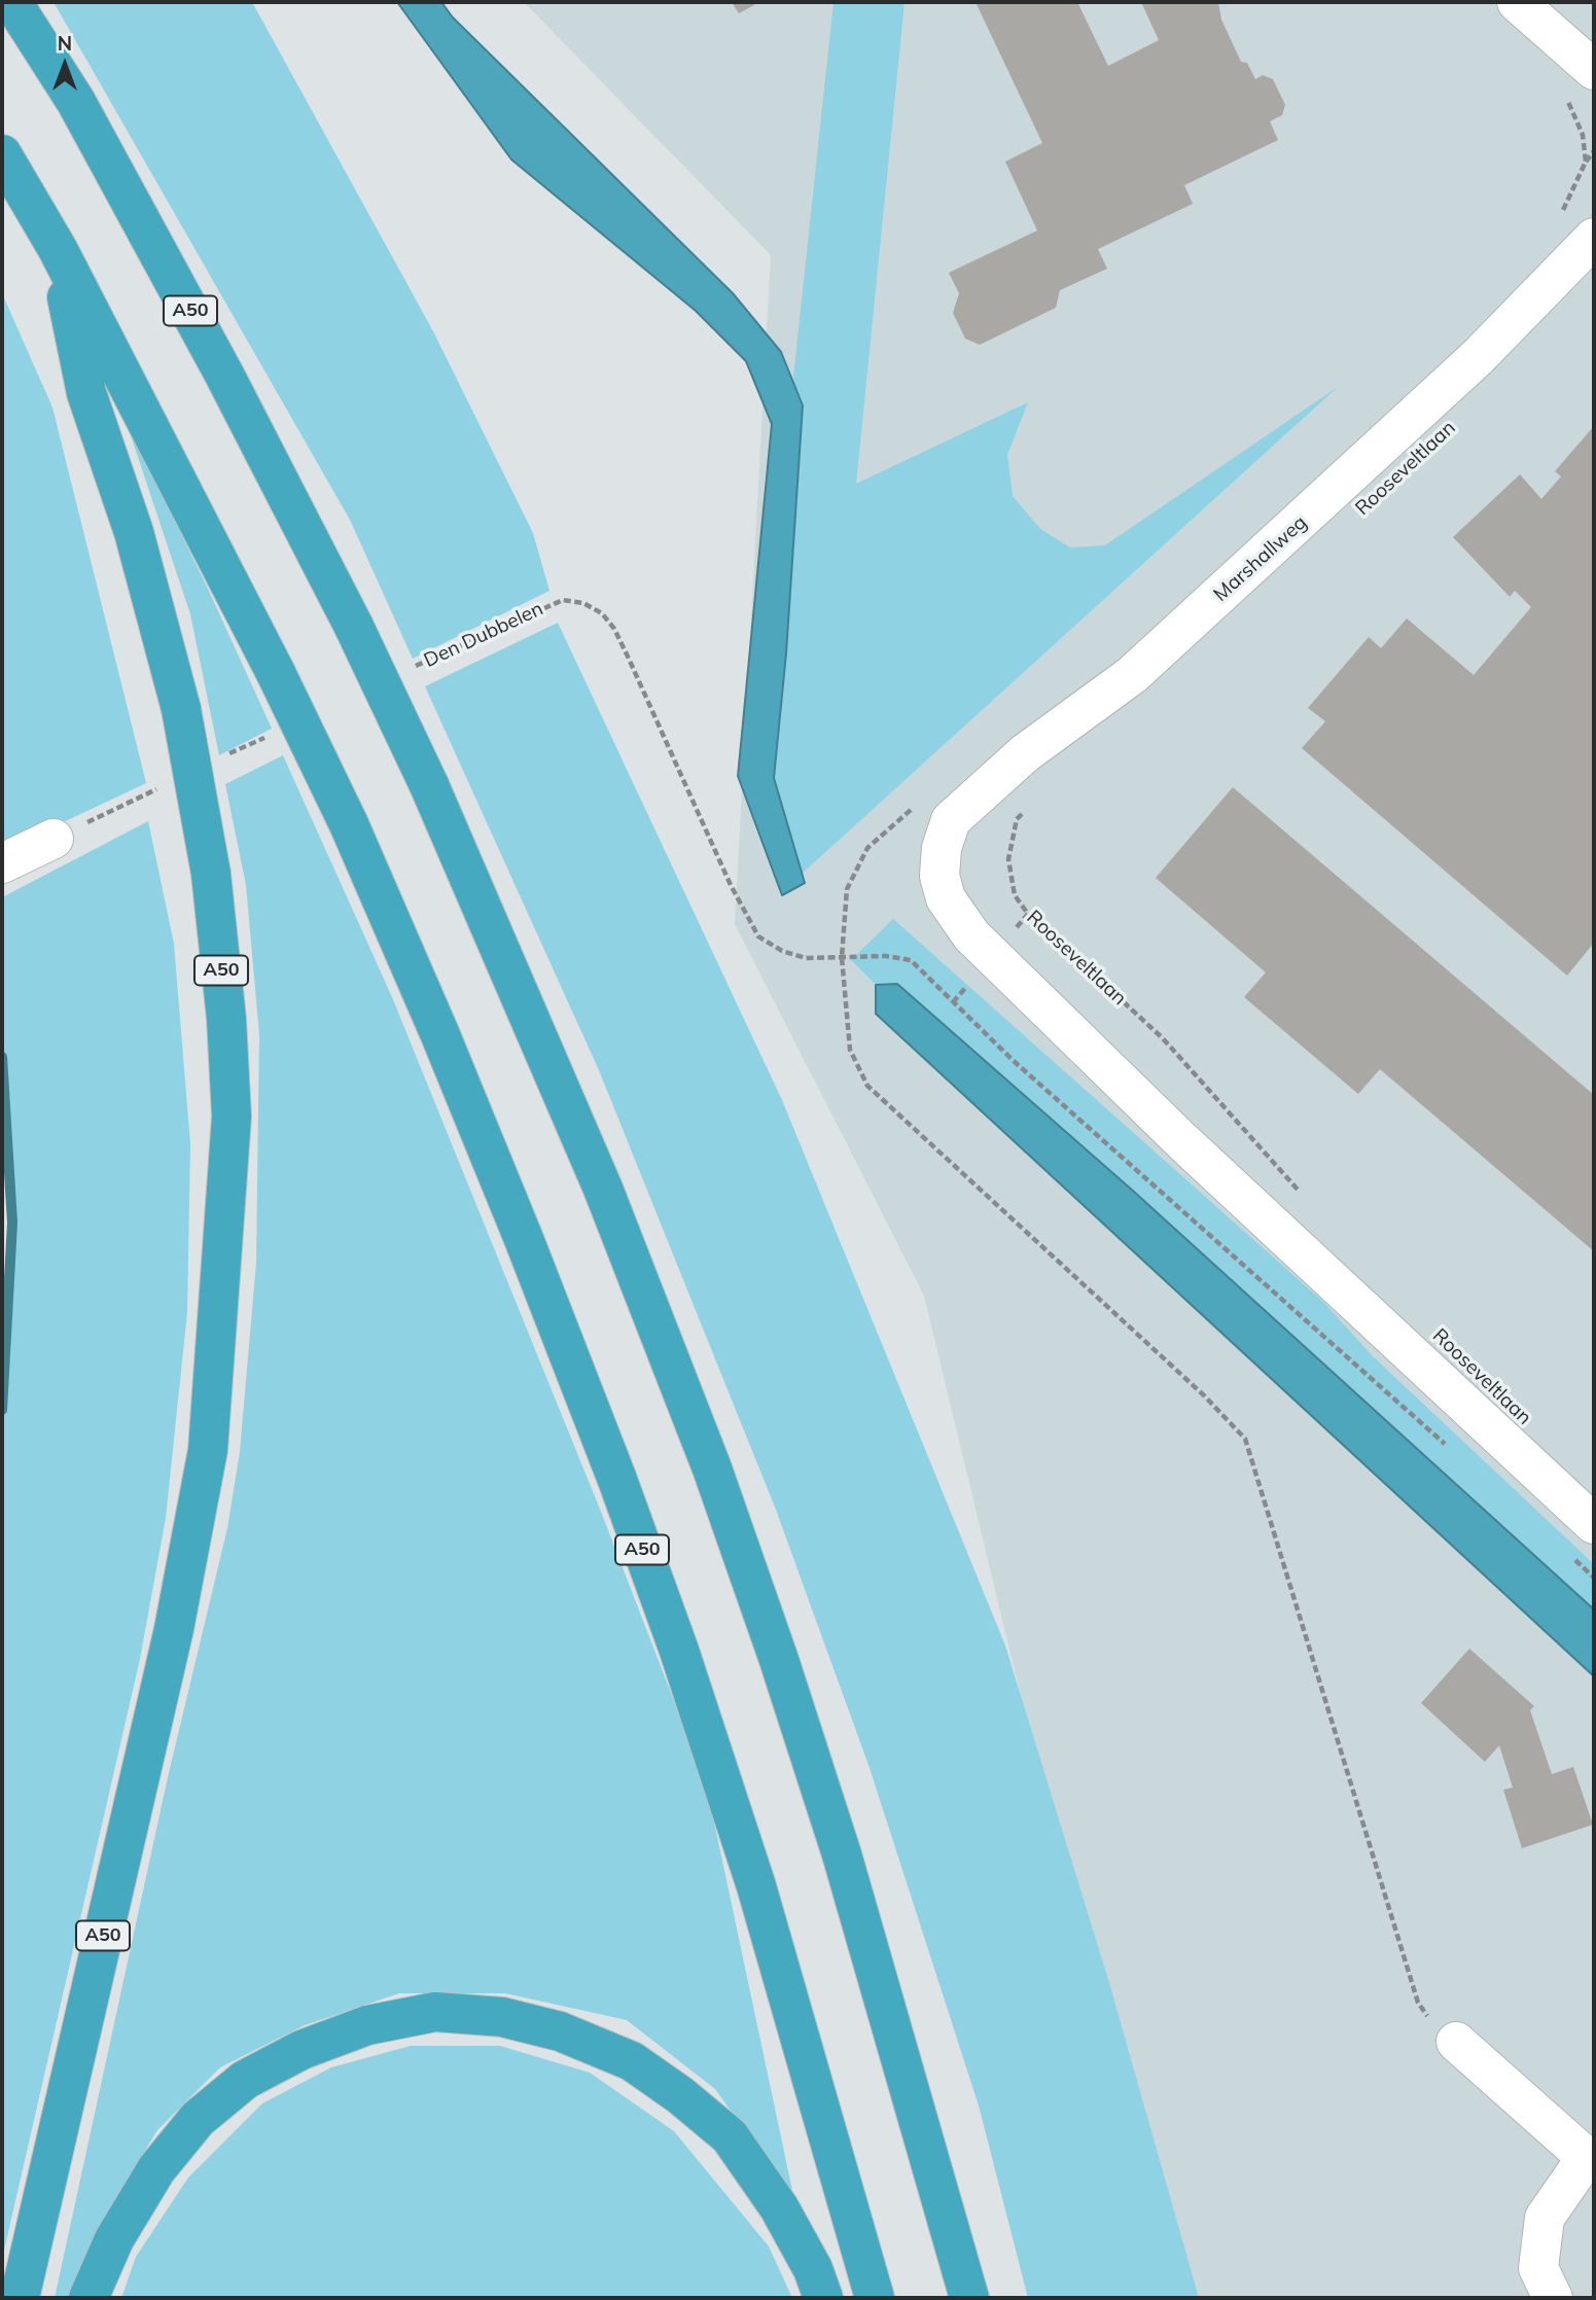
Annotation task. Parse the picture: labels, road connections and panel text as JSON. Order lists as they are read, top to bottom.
{
  "streets": {
    "highway": ["A50"],
    "street": ["Rooseveltlaan", "Marshallweg"],
    "path": ["Den Dubbelen"]
  },
  "crossings": [
    ["Rooseveltlaan", "Marshallweg"]
  ],
  "north": "top"
}
